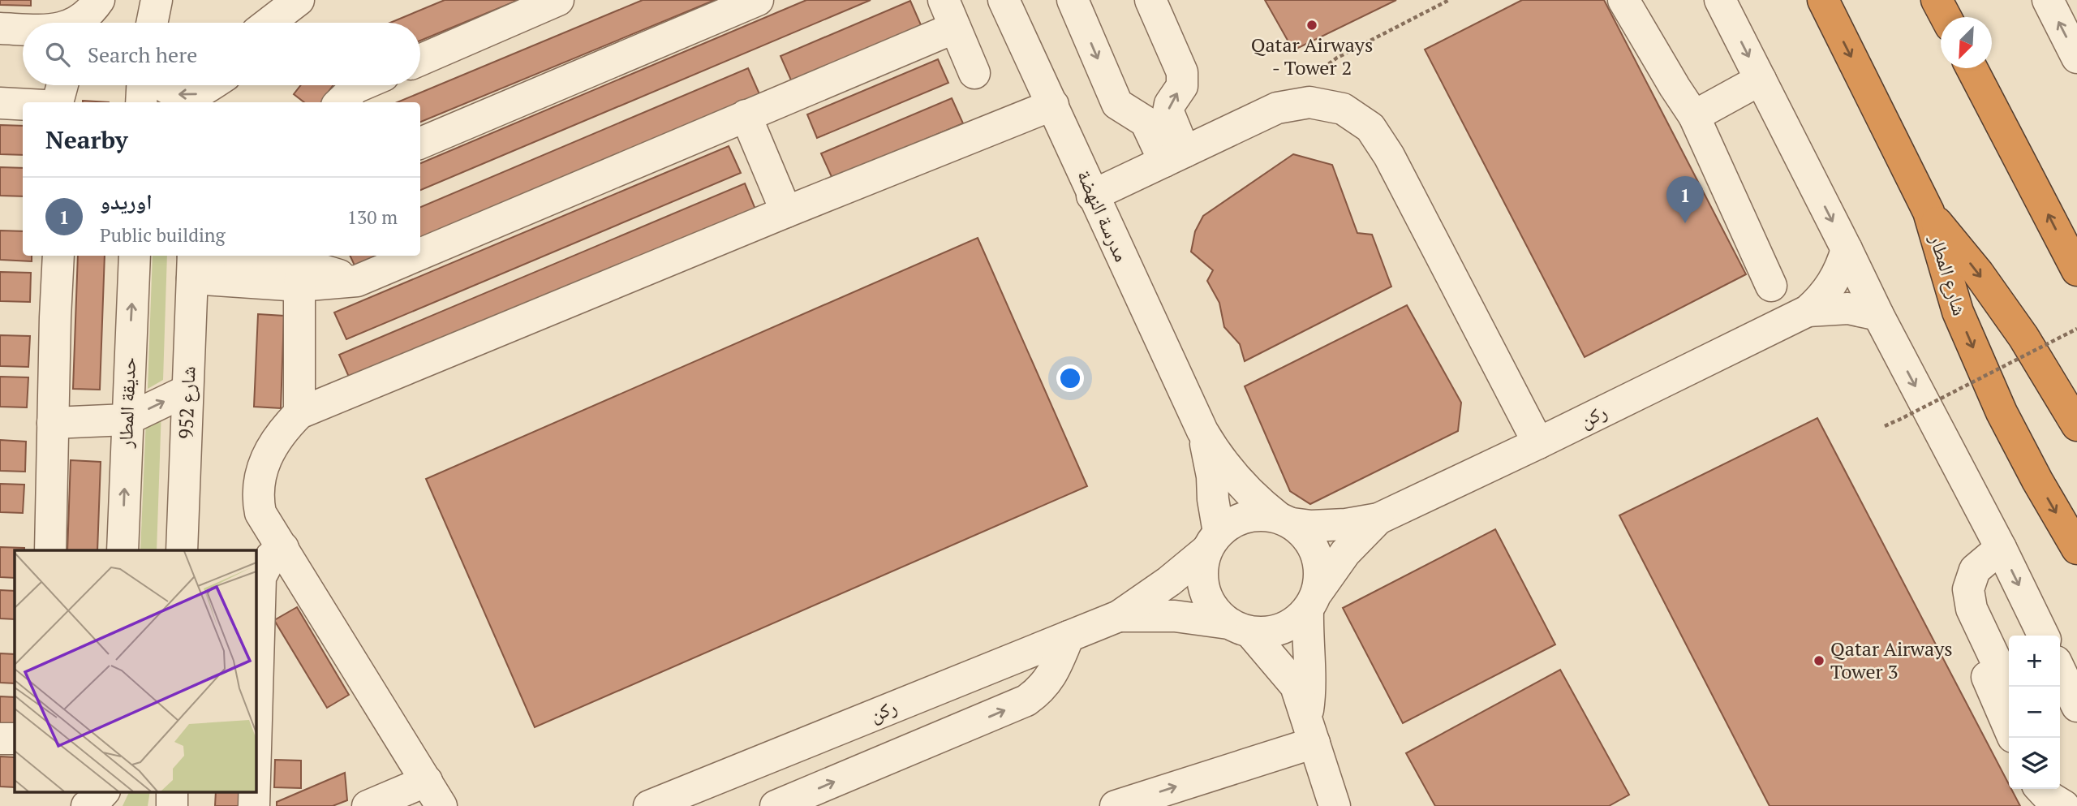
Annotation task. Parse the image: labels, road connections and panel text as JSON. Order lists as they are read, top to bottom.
{
  "streets": {
    "highway": ["شارع المطار"],
    "street": [
      "مدرسة النهضة",
      "حديقة المطار",
      "شارع 952",
      "ركن"
    ]
  },
  "crossings": [
    ["مدرسة النهضة", "ركن"]
  ],
  "places": ["Qatar Airways - Tower 2", "Qatar Airways Tower 3"],
  "north": "bottom left",
  "page": {
    "search": "Search here",
    "heading": "Nearby",
    "pins": "1",
    "list": [
      {
        "mark": "1",
        "name": "اوريدو",
        "note": "Public building",
        "value": "130 m"
      }
    ],
    "map_buttons": ["+", "−"]
  }
}
